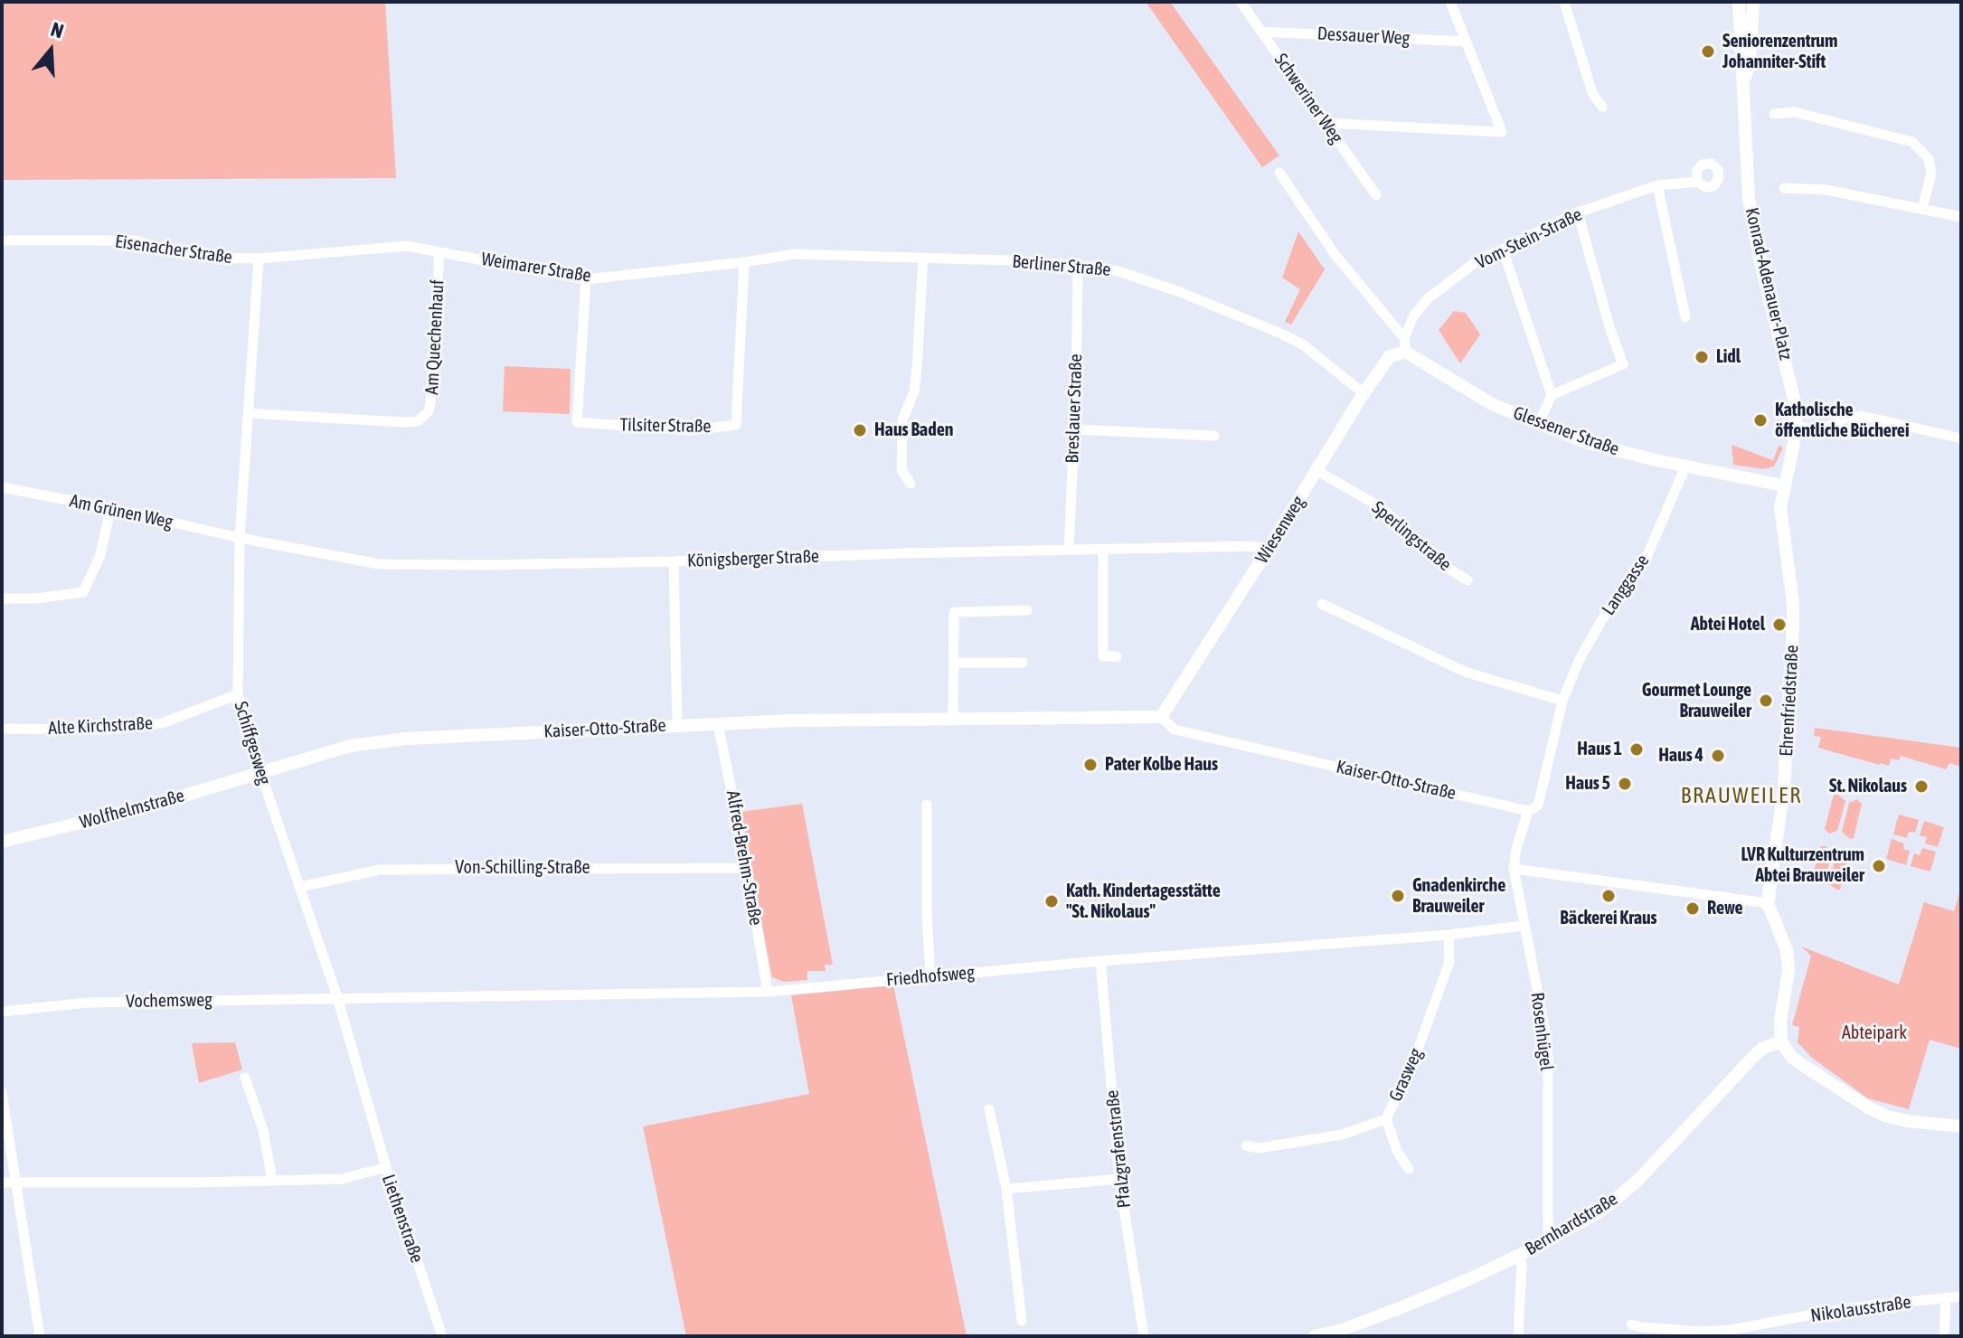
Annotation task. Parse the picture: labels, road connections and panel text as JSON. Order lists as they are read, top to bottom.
{
  "streets": {
    "street": [
      "Dessauer Weg",
      "Schweriner Weg",
      "Vom-Stein-Straße",
      "Eisenacher Straße",
      "Berliner Straße",
      "Weimarer Straße",
      "Konrad-Adenauer-Platz",
      "Am Quechenhauf",
      "Breslauer Straße",
      "Tilsiter Straße",
      "Glessener Straße",
      "Am Grünen Weg",
      "Wiesenweg",
      "Sperlingstraße",
      "Königsberger Straße",
      "Langgasse",
      "Ehrenfriedstraße",
      "Alte Kirchstraße",
      "Kaiser-Otto-Straße",
      "Schiffgesweg",
      "Wolfhelmstraße",
      "Alfred-Brehm-Straße",
      "Von-Schilling-Straße",
      "Friedhofsweg",
      "Vochemsweg",
      "Rosenhügel",
      "Grasweg",
      "Pfalzgrafenstraße",
      "Liethenstraße",
      "Bernhardstraße",
      "Nikolausstraße"
    ]
  },
  "crossings": [
    ["Dessauer Weg", "Schweriner Weg"],
    ["Vom-Stein-Straße", "Glessener Straße"],
    ["Vom-Stein-Straße", "Wiesenweg"],
    ["Eisenacher Straße", "Weimarer Straße"],
    ["Eisenacher Straße", "Schiffgesweg"],
    ["Berliner Straße", "Weimarer Straße"],
    ["Berliner Straße", "Breslauer Straße"],
    ["Berliner Straße", "Wiesenweg"],
    ["Weimarer Straße", "Am Quechenhauf"],
    ["Weimarer Straße", "Tilsiter Straße"],
    ["Weimarer Straße", "Schiffgesweg"],
    ["Konrad-Adenauer-Platz", "Glessener Straße"],
    ["Konrad-Adenauer-Platz", "Ehrenfriedstraße"],
    ["Am Quechenhauf", "Schiffgesweg"],
    ["Breslauer Straße", "Königsberger Straße"],
    ["Glessener Straße", "Wiesenweg"],
    ["Glessener Straße", "Langgasse"],
    ["Glessener Straße", "Ehrenfriedstraße"],
    ["Am Grünen Weg", "Königsberger Straße"],
    ["Am Grünen Weg", "Schiffgesweg"],
    ["Wiesenweg", "Sperlingstraße"],
    ["Wiesenweg", "Königsberger Straße"],
    ["Wiesenweg", "Kaiser-Otto-Straße"],
    ["Königsberger Straße", "Schiffgesweg"],
    ["Langgasse", "Kaiser-Otto-Straße"],
    ["Ehrenfriedstraße", "Bernhardstraße"],
    ["Alte Kirchstraße", "Schiffgesweg"],
    ["Kaiser-Otto-Straße", "Schiffgesweg"],
    ["Kaiser-Otto-Straße", "Wolfhelmstraße"],
    ["Kaiser-Otto-Straße", "Alfred-Brehm-Straße"],
    ["Schiffgesweg", "Wolfhelmstraße"],
    ["Schiffgesweg", "Von-Schilling-Straße"],
    ["Schiffgesweg", "Friedhofsweg"],
    ["Schiffgesweg", "Vochemsweg"],
    ["Schiffgesweg", "Liethenstraße"],
    ["Alfred-Brehm-Straße", "Von-Schilling-Straße"],
    ["Alfred-Brehm-Straße", "Friedhofsweg"],
    ["Friedhofsweg", "Vochemsweg"],
    ["Friedhofsweg", "Rosenhügel"],
    ["Friedhofsweg", "Grasweg"],
    ["Friedhofsweg", "Pfalzgrafenstraße"],
    ["Rosenhügel", "Bernhardstraße"]
  ],
  "districts": ["BRAUWEILER"],
  "parks": ["Abteipark"],
  "places": [
    "Seniorenzentrum Johanniter-Stift",
    "Lidl",
    "Katholische öffentliche Bücherei",
    "Haus Baden",
    "Abtei Hotel",
    "Gourmet Lounge Brauweiler",
    "Haus 1",
    "Haus 4",
    "Pater Kolbe Haus",
    "Haus 5",
    "St. Nikolaus",
    "LVR Kulturzentrum Abtei Brauweiler",
    "Gnadenkirche Brauweiler",
    "Bäckerei Kraus",
    "Kath. Kindertagesstätte \"St. Nikolaus\"",
    "Rewe"
  ],
  "north": "top"
}
